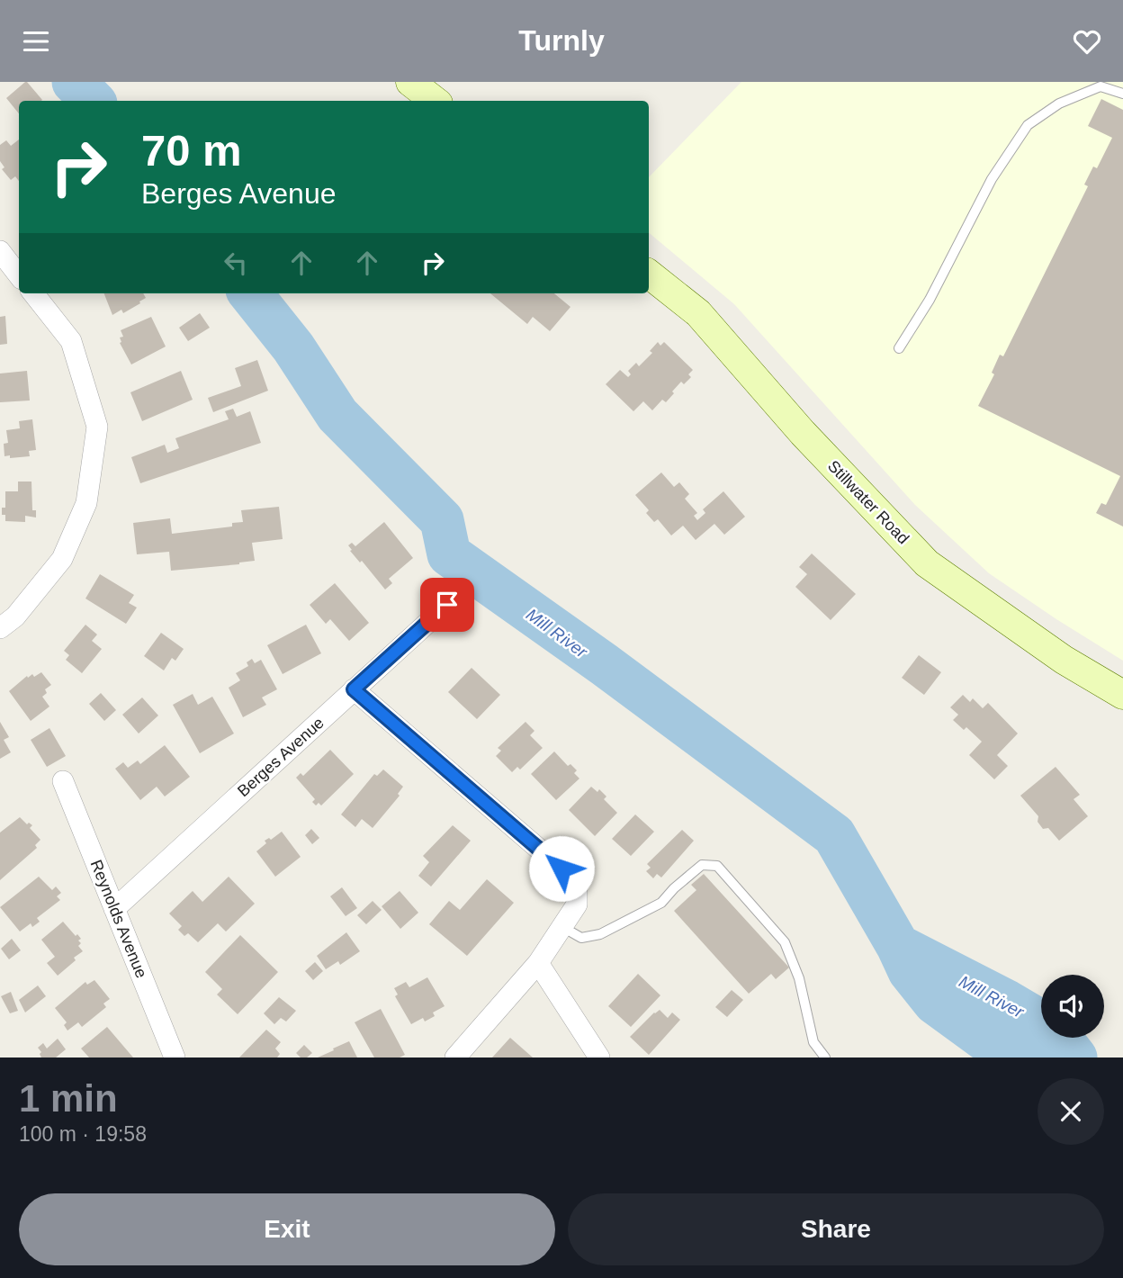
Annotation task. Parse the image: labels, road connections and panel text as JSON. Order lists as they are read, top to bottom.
{
  "streets": {
    "main road": ["Stillwater Road"],
    "street": ["Berges Avenue", "Reynolds Avenue"]
  },
  "crossings": [
    ["Berges Avenue", "Reynolds Avenue"]
  ],
  "water": ["Mill River"],
  "page": {
    "header": "Turnly",
    "turn": ["70 m", "Berges Avenue"],
    "heading": ["1 min", "100 m · 19:58"],
    "buttons": ["Exit", "Share"]
  }
}
